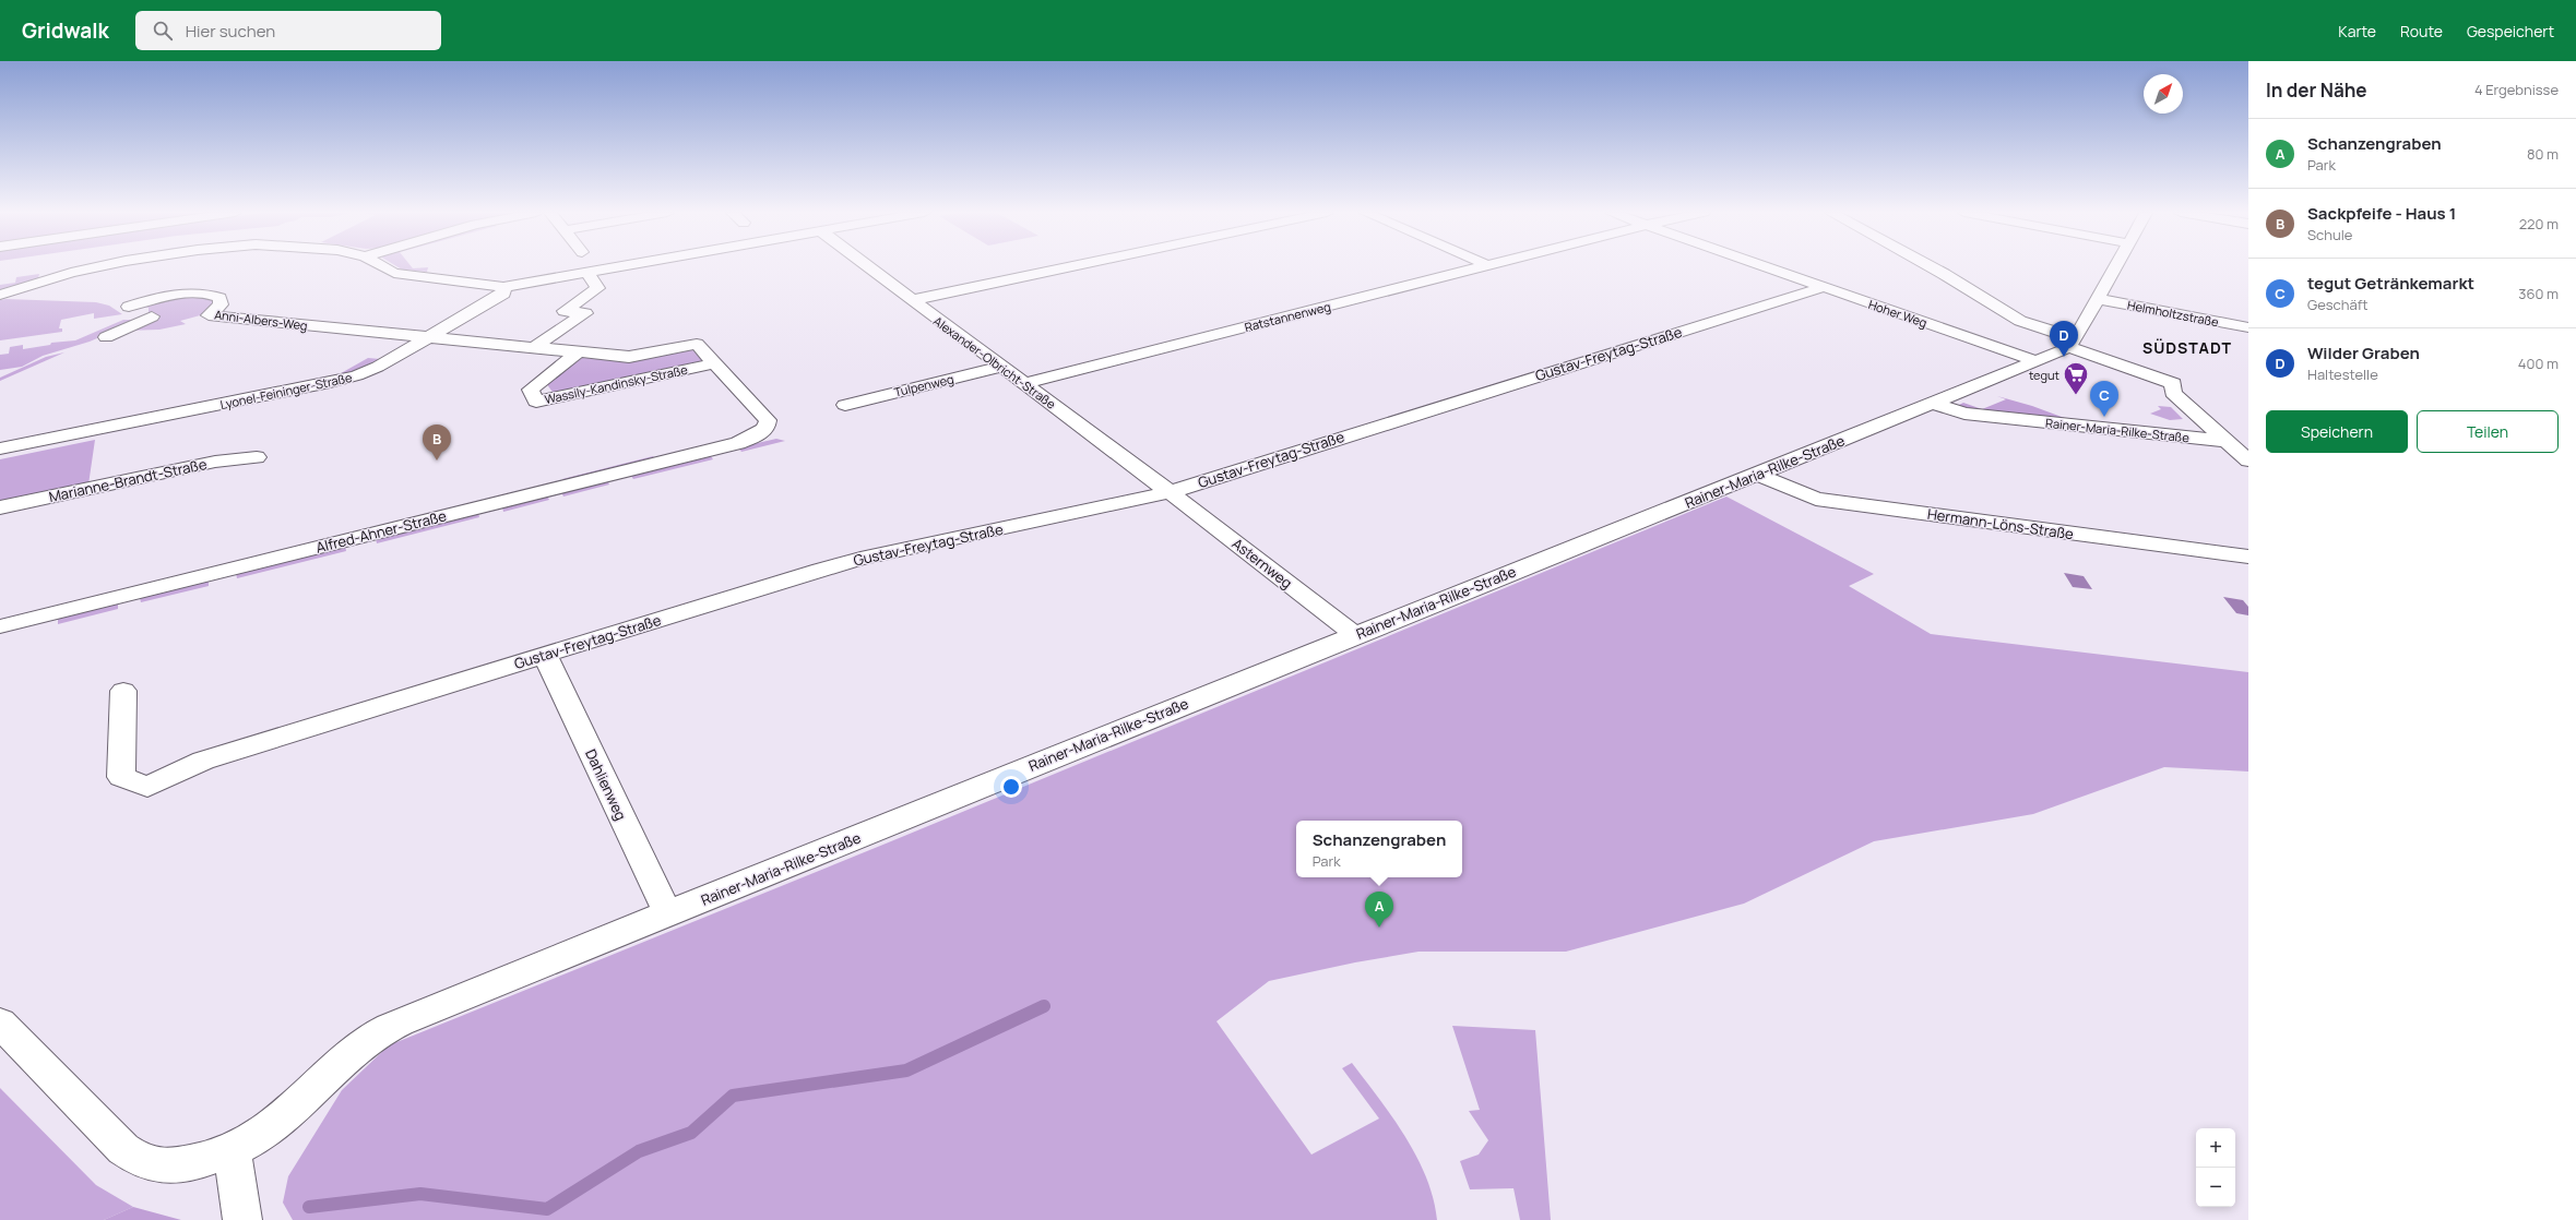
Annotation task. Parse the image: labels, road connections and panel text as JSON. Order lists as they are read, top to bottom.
{
  "streets": {
    "street": [
      "Hoher Weg",
      "Helmholtzstraße",
      "Ratstannenweg",
      "Anni-Albers-Weg",
      "Gustav-Freytag-Straße",
      "Alexander-Olbricht-Straße",
      "Wassily-Kandinsky-Straße",
      "Tulpenweg",
      "Lyonel-Feininger-Straße",
      "Rainer-Maria-Rilke-Straße",
      "Marianne-Brandt-Straße",
      "Hermann-Löns-Straße",
      "Alfred-Ahner-Straße",
      "Asternweg",
      "Dahlienweg"
    ]
  },
  "crossings": [
    ["Hoher Weg", "Gustav-Freytag-Straße"],
    ["Hoher Weg", "Rainer-Maria-Rilke-Straße"],
    ["Ratstannenweg", "Alexander-Olbricht-Straße"],
    ["Anni-Albers-Weg", "Wassily-Kandinsky-Straße"],
    ["Anni-Albers-Weg", "Lyonel-Feininger-Straße"],
    ["Gustav-Freytag-Straße", "Alexander-Olbricht-Straße"],
    ["Gustav-Freytag-Straße", "Asternweg"],
    ["Gustav-Freytag-Straße", "Dahlienweg"],
    ["Alexander-Olbricht-Straße", "Tulpenweg"],
    ["Alexander-Olbricht-Straße", "Asternweg"],
    ["Wassily-Kandinsky-Straße", "Lyonel-Feininger-Straße"],
    ["Wassily-Kandinsky-Straße", "Alfred-Ahner-Straße"],
    ["Rainer-Maria-Rilke-Straße", "Hermann-Löns-Straße"],
    ["Rainer-Maria-Rilke-Straße", "Asternweg"],
    ["Rainer-Maria-Rilke-Straße", "Dahlienweg"]
  ],
  "districts": ["SÜDSTADT"],
  "places": {
    "supermarket": ["tegut"]
  },
  "north": "top right",
  "page": {
    "header": "Gridwalk",
    "search": "Hier suchen",
    "nav": ["Karte", "Route", "Gespeichert"],
    "heading": ["In der Nähe", "4 Ergebnisse"],
    "list": [
      {
        "mark": "A",
        "name": "Schanzengraben",
        "note": "Park",
        "value": "80 m"
      },
      {
        "mark": "B",
        "name": "Sackpfeife - Haus 1",
        "note": "Schule",
        "value": "220 m"
      },
      {
        "mark": "C",
        "name": "tegut Getränkemarkt",
        "note": "Geschäft",
        "value": "360 m"
      },
      {
        "mark": "D",
        "name": "Wilder Graben",
        "note": "Haltestelle",
        "value": "400 m"
      }
    ],
    "pins": [
      "D",
      "C",
      "B",
      "A"
    ],
    "buttons": ["Speichern", "Teilen"],
    "popup": ["Schanzengraben", "Park"],
    "map_buttons": ["+", "−"]
  }
}
